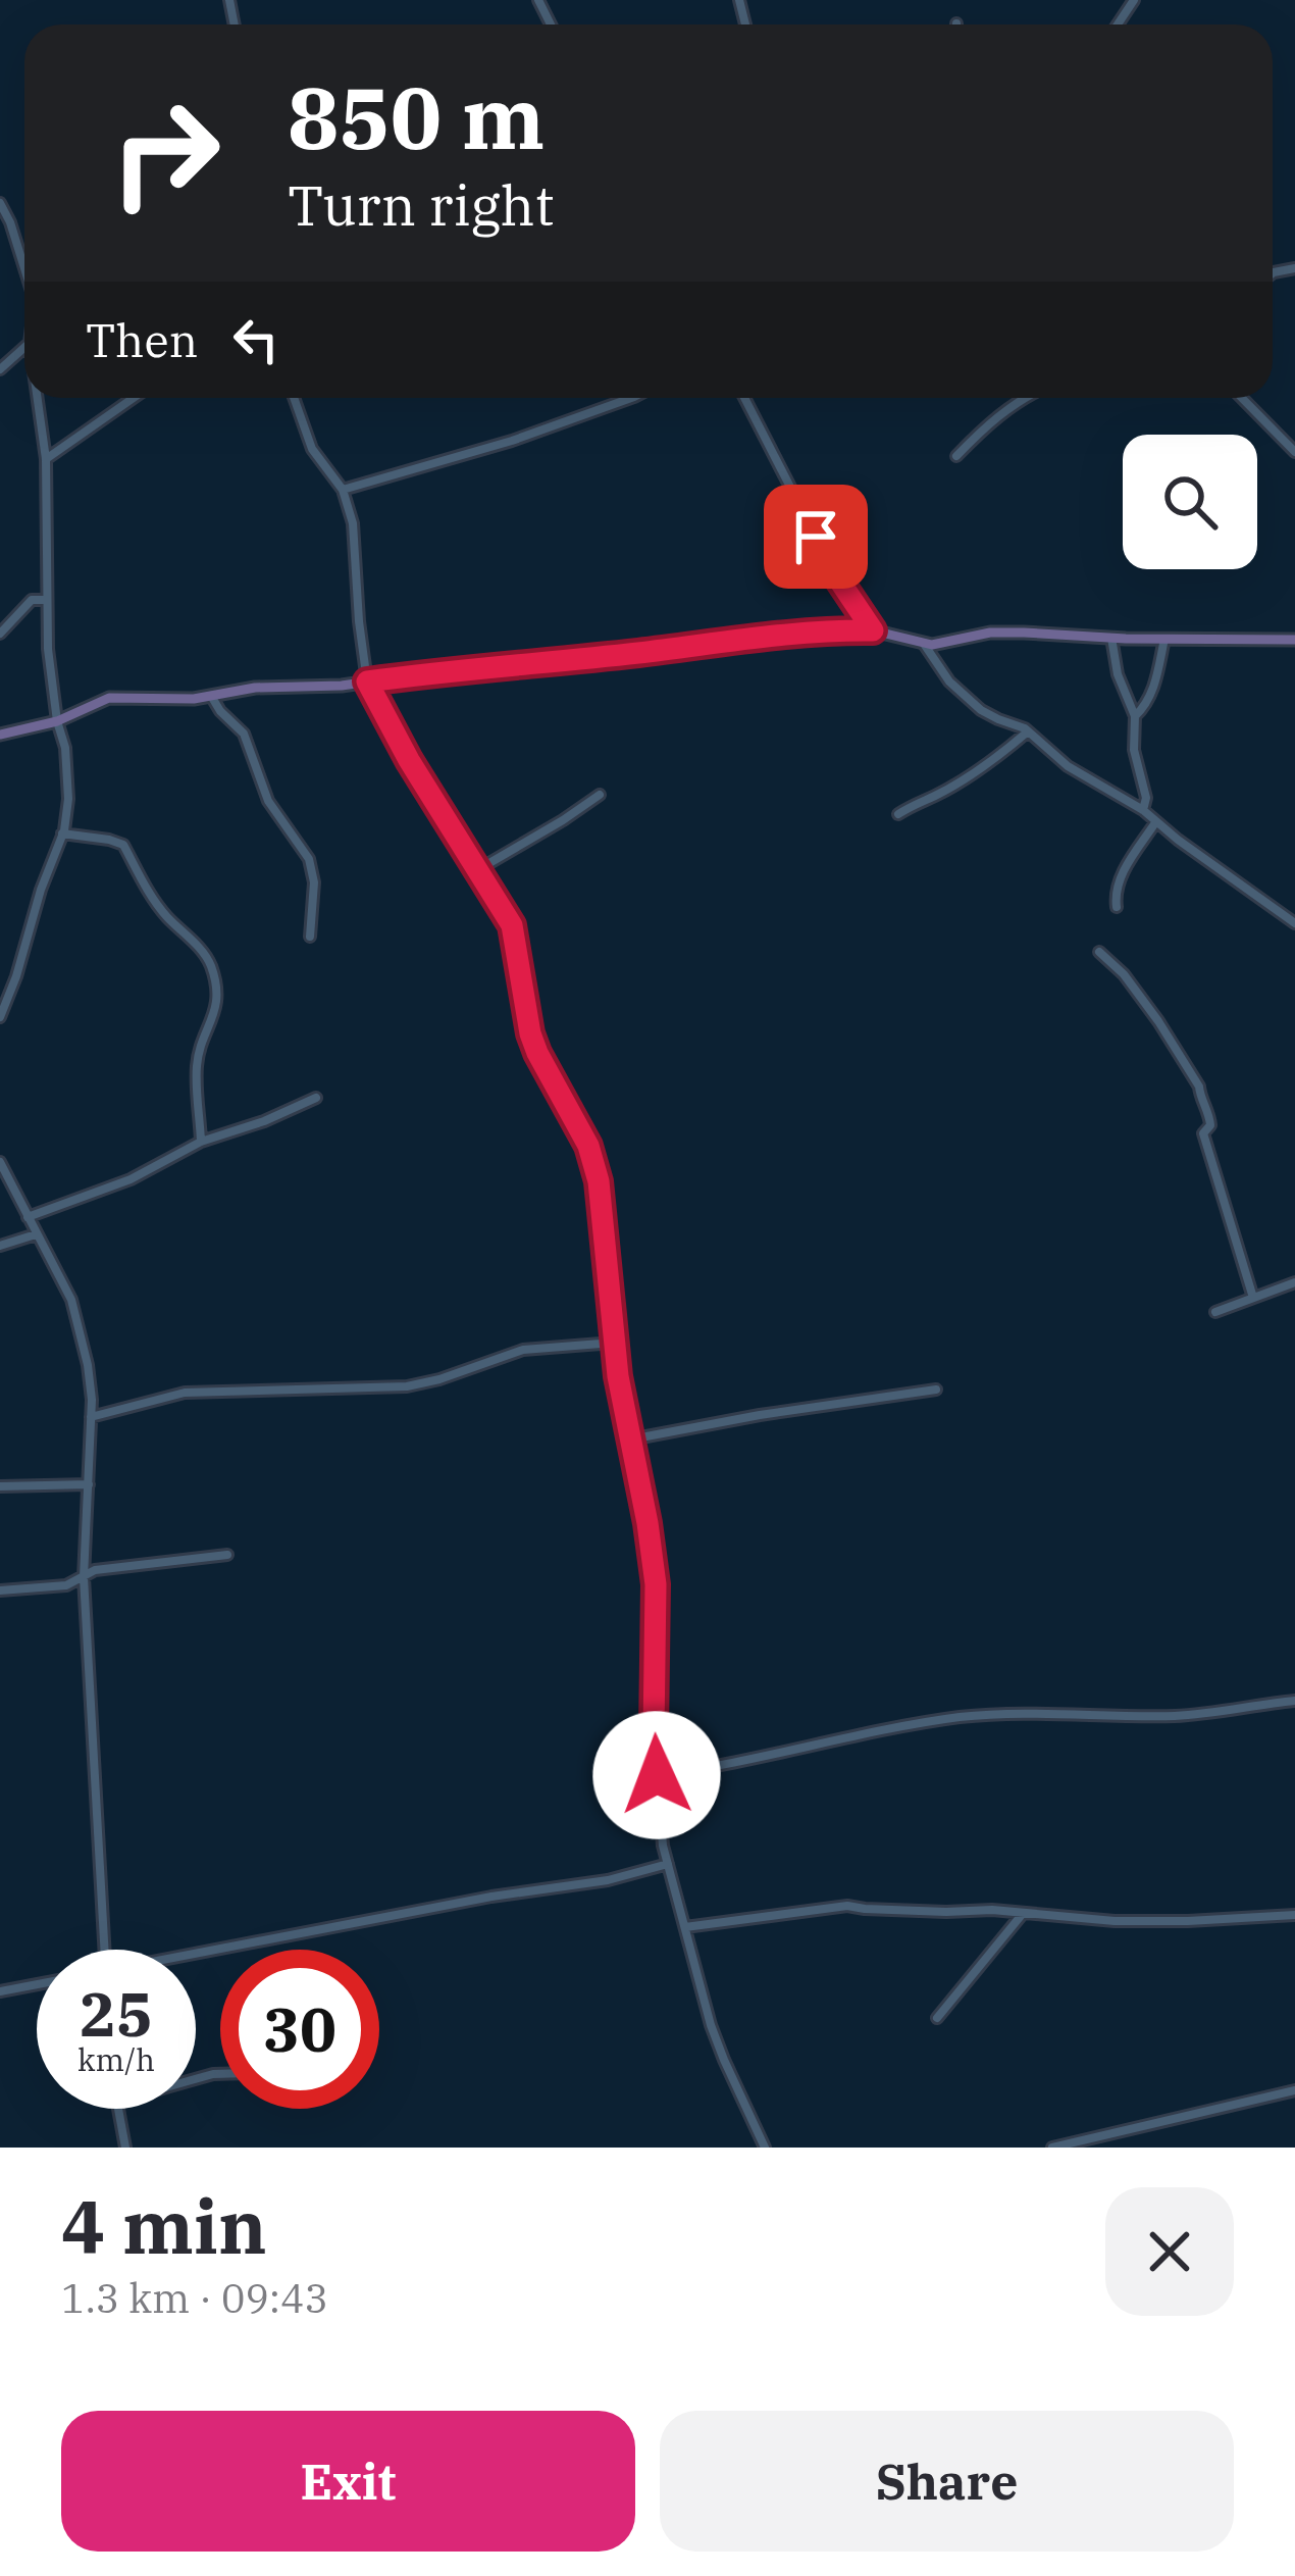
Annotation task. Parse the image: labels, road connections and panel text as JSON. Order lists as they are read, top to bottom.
{
  "page": {
    "turn": ["850 m", "Turn right"],
    "then": "Then",
    "speed": "25 km/h",
    "limit": "30",
    "heading": ["4 min", "1.3 km · 09:43"],
    "buttons": ["Exit", "Share"]
  }
}
